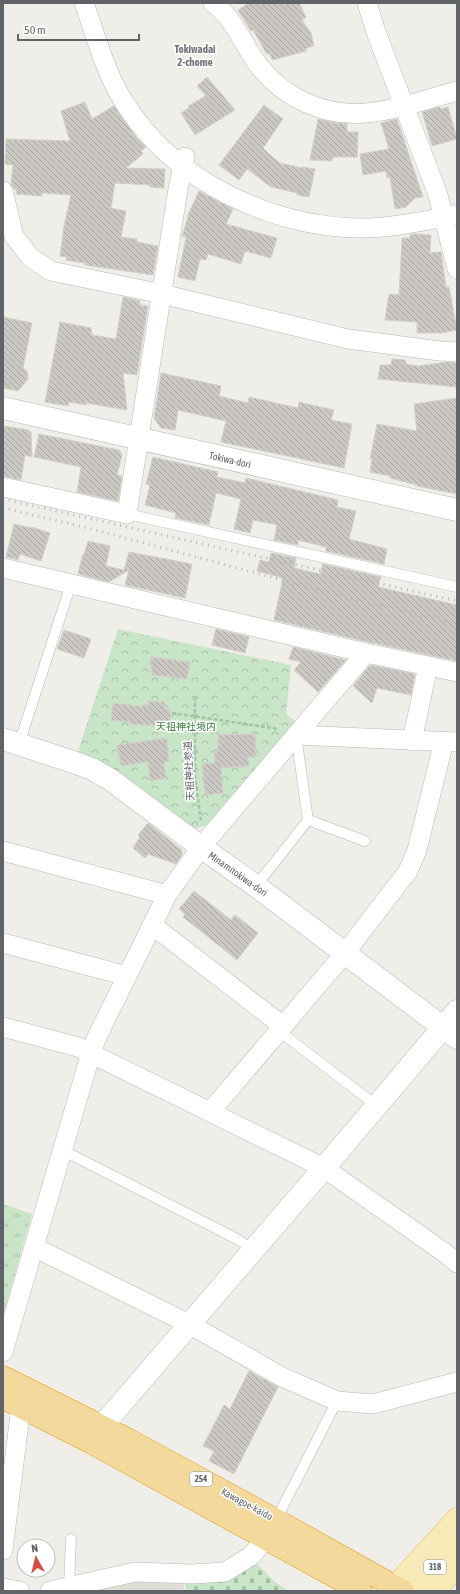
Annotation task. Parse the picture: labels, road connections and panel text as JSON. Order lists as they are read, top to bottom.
{
  "streets": {
    "highway": ["254", "Kawagoe-kaido"],
    "main road": ["318"],
    "street": ["Tokiwa-dori", "Minamitokiwa-dori"],
    "path": ["天祖神社参道"]
  },
  "crossings": [
    ["Kawagoe-kaido", "318"]
  ],
  "districts": ["Tokiwadai 2-chome"],
  "parks": ["天祖神社境内"],
  "scale_bar": "50 m",
  "north": "top"
}
